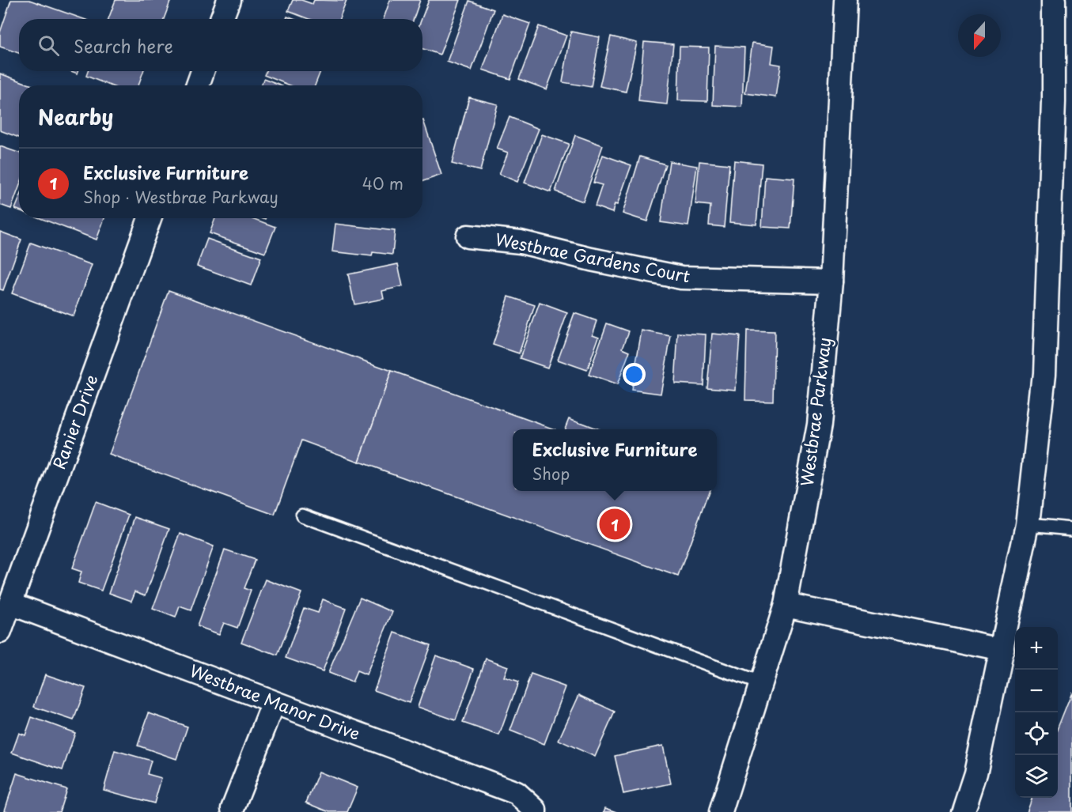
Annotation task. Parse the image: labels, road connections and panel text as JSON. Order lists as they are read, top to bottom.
{
  "streets": {
    "street": [
      "Westbrae Gardens Court",
      "Westbrae Parkway",
      "Ranier Drive",
      "Westbrae Manor Drive"
    ]
  },
  "crossings": [
    ["Westbrae Gardens Court", "Westbrae Parkway"],
    ["Ranier Drive", "Westbrae Manor Drive"]
  ],
  "north": "bottom",
  "page": {
    "search": "Search here",
    "heading": "Nearby",
    "list": [
      {
        "mark": "1",
        "name": "Exclusive Furniture",
        "note": "Shop · Westbrae Parkway",
        "value": "40 m"
      }
    ],
    "popup": ["Exclusive Furniture", "Shop"],
    "pins": "1",
    "map_buttons": ["+", "−"]
  }
}
